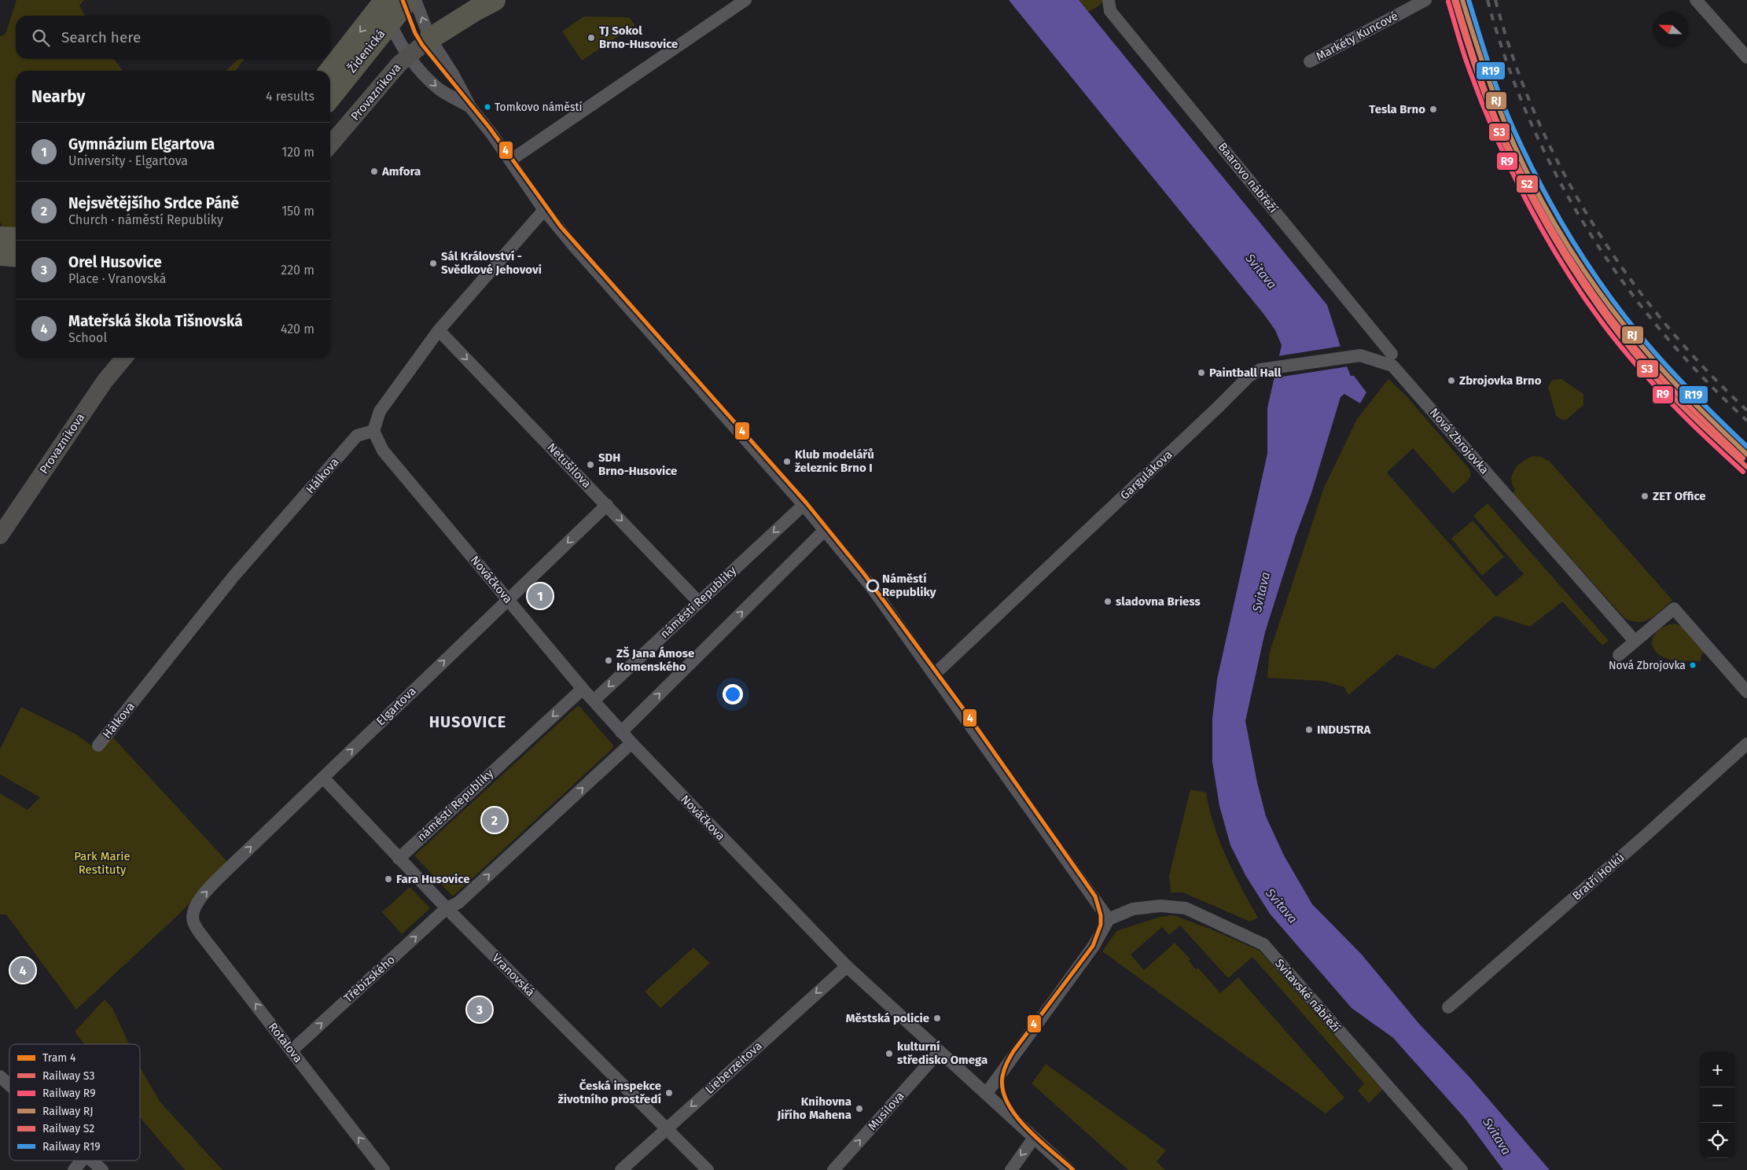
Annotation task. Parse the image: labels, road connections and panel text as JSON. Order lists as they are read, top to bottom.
{
  "streets": {
    "highway": ["Židenická"],
    "main road": ["Provazníkova"],
    "street": [
      "Markéty Kuncové",
      "Baarovo nábřeží",
      "Nová Zbrojovka",
      "Netušilova",
      "Gargulákova",
      "Hálkova",
      "Nováčkova",
      "náměstí Republiky",
      "Elgartova",
      "Bratří Holků",
      "Vranovská",
      "Třebízského",
      "Svitavské nábřeží",
      "Rotalova",
      "Lieberzeitova",
      "Musilova"
    ]
  },
  "crossings": [
    ["Baarovo nábřeží", "Nová Zbrojovka"],
    ["Baarovo nábřeží", "Gargulákova"],
    ["Nová Zbrojovka", "Gargulákova"],
    ["Netušilova", "náměstí Republiky"],
    ["Netušilova", "Elgartova"],
    ["Hálkova", "Nováčkova"],
    ["Nováčkova", "náměstí Republiky"],
    ["Nováčkova", "Elgartova"],
    ["Nováčkova", "Lieberzeitova"],
    ["Nováčkova", "Musilova"],
    ["náměstí Republiky", "Vranovská"],
    ["Elgartova", "Vranovská"],
    ["Elgartova", "Rotalova"],
    ["Vranovská", "Třebízského"],
    ["Vranovská", "Lieberzeitova"],
    ["Třebízského", "Rotalova"]
  ],
  "one_way": [
    "Netušilova",
    "Třebízského",
    "Rotalova",
    "Lieberzeitova",
    "Musilova"
  ],
  "districts": ["HUSOVICE"],
  "water": ["Svitava"],
  "parks": ["Park Marie Restituty"],
  "places": [
    "TJ Sokol Brno-Husovice",
    "Tomkovo náměstí",
    "Tesla Brno",
    "Amfora",
    "Sál Království - Svědkové Jehovovi",
    "Paintball Hall",
    "Zbrojovka Brno",
    "Klub modelářů železnic Brno I",
    "SDH Brno-Husovice",
    "ZET Office",
    "Náměstí Republiky",
    "sladovna Briess",
    "ZŠ Jana Ámose Komenského",
    "Nová Zbrojovka",
    "INDUSTRA",
    "Fara Husovice",
    "Městská policie",
    "kulturní středisko Omega",
    "Česká inspekce životního prostředí",
    "Knihovna Jiřího Mahena"
  ],
  "lines": [
    "tram line 4",
    "rail line S3",
    "rail line RJ",
    "rail line R19",
    "rail line R9",
    "rail line S2"
  ],
  "legend": [
    "Tram 4",
    "Railway S3",
    "Railway R9",
    "Railway RJ",
    "Railway S2",
    "Railway R19"
  ],
  "north": "left",
  "page": {
    "search": "Search here",
    "heading": ["Nearby", "4 results"],
    "list": [
      {
        "mark": "1",
        "name": "Gymnázium Elgartova",
        "note": "University · Elgartova",
        "value": "120 m"
      },
      {
        "mark": "2",
        "name": "Nejsvětějšího Srdce Páně",
        "note": "Church · náměstí Republiky",
        "value": "150 m"
      },
      {
        "mark": "3",
        "name": "Orel Husovice",
        "note": "Place · Vranovská",
        "value": "220 m"
      },
      {
        "mark": "4",
        "name": "Mateřská škola Tišnovská",
        "note": "School",
        "value": "420 m"
      }
    ],
    "pins": [
      "1",
      "2",
      "4",
      "3"
    ],
    "map_buttons": ["+", "−"]
  }
}
